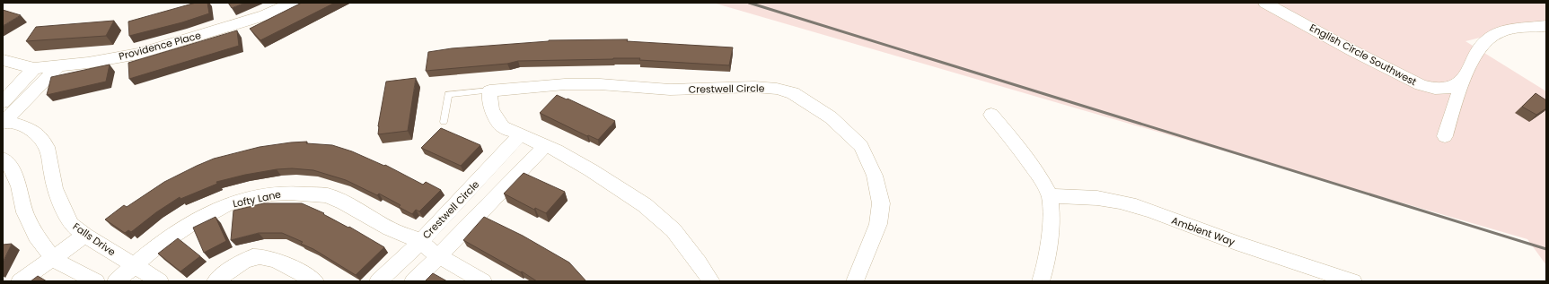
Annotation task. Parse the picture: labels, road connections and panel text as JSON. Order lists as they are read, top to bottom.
{
  "streets": {
    "street": [
      "Providence Place",
      "English Circle Southwest",
      "Crestwell Circle",
      "Lofty Lane",
      "Ambient Way",
      "Falls Drive"
    ]
  },
  "crossings": [
    ["Crestwell Circle", "Lofty Lane"],
    ["Lofty Lane", "Falls Drive"]
  ]
}
